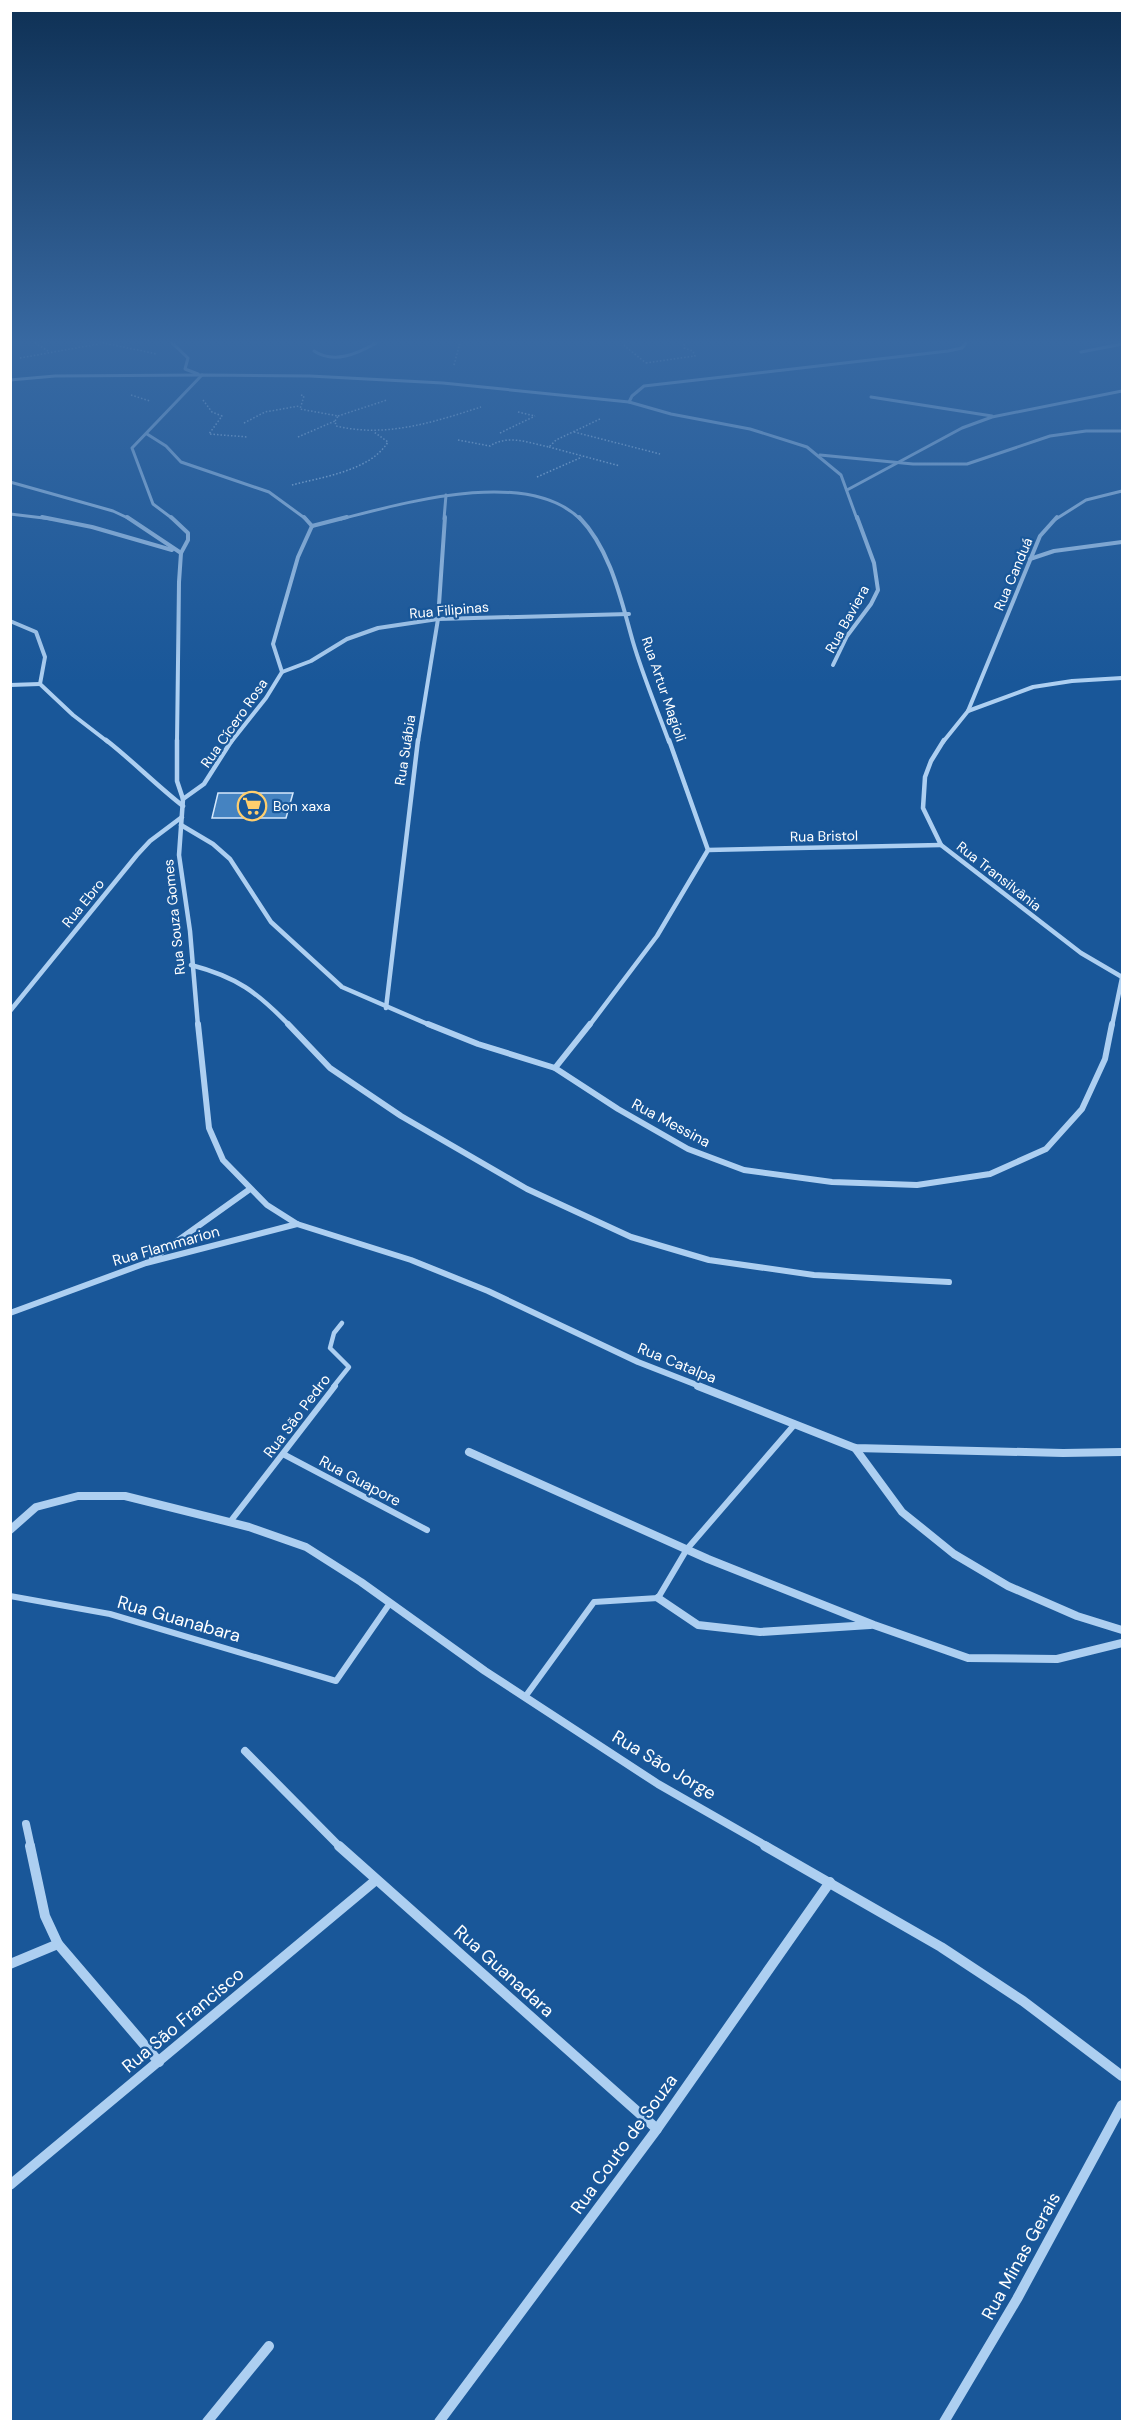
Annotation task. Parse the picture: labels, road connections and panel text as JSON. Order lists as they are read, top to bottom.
{
  "streets": {
    "street": [
      "Rua Canduá",
      "Rua Filipinas",
      "Rua Baviera",
      "Rua Artur Magioli",
      "Rua Cícero Rosa",
      "Rua Suábia",
      "Rua Bristol",
      "Rua Transilvânia",
      "Rua Ebro",
      "Rua Souza Gomes",
      "Rua Messina",
      "Rua Flammarion",
      "Rua Catalpa",
      "Rua São Jorge",
      "Rua Guanadara",
      "Rua São Francisco",
      "Rua Couto de Souza",
      "Rua Minas Gerais"
    ],
    "lane": ["Rua São Pedro", "Rua Guapore", "Rua Guanabara"]
  },
  "crossings": [
    ["Rua Canduá", "Rua Transilvânia"],
    ["Rua Filipinas", "Rua Artur Magioli"],
    ["Rua Filipinas", "Rua Cícero Rosa"],
    ["Rua Filipinas", "Rua Suábia"],
    ["Rua Artur Magioli", "Rua Cícero Rosa"],
    ["Rua Artur Magioli", "Rua Suábia"],
    ["Rua Artur Magioli", "Rua Bristol"],
    ["Rua Cícero Rosa", "Rua Souza Gomes"],
    ["Rua Suábia", "Rua Messina"],
    ["Rua Bristol", "Rua Transilvânia"],
    ["Rua Transilvânia", "Rua Messina"],
    ["Rua Ebro", "Rua Souza Gomes"],
    ["Rua Souza Gomes", "Rua Messina"],
    ["Rua Souza Gomes", "Rua Catalpa"],
    ["Rua Flammarion", "Rua Catalpa"],
    ["Rua São Pedro", "Rua Guapore"],
    ["Rua São Pedro", "Rua São Jorge"],
    ["Rua Guanabara", "Rua São Jorge"],
    ["Rua São Jorge", "Rua Couto de Souza"],
    ["Rua Guanadara", "Rua São Francisco"],
    ["Rua Guanadara", "Rua Couto de Souza"]
  ],
  "places": {
    "supermarket": ["Bon xaxa"]
  }
}
